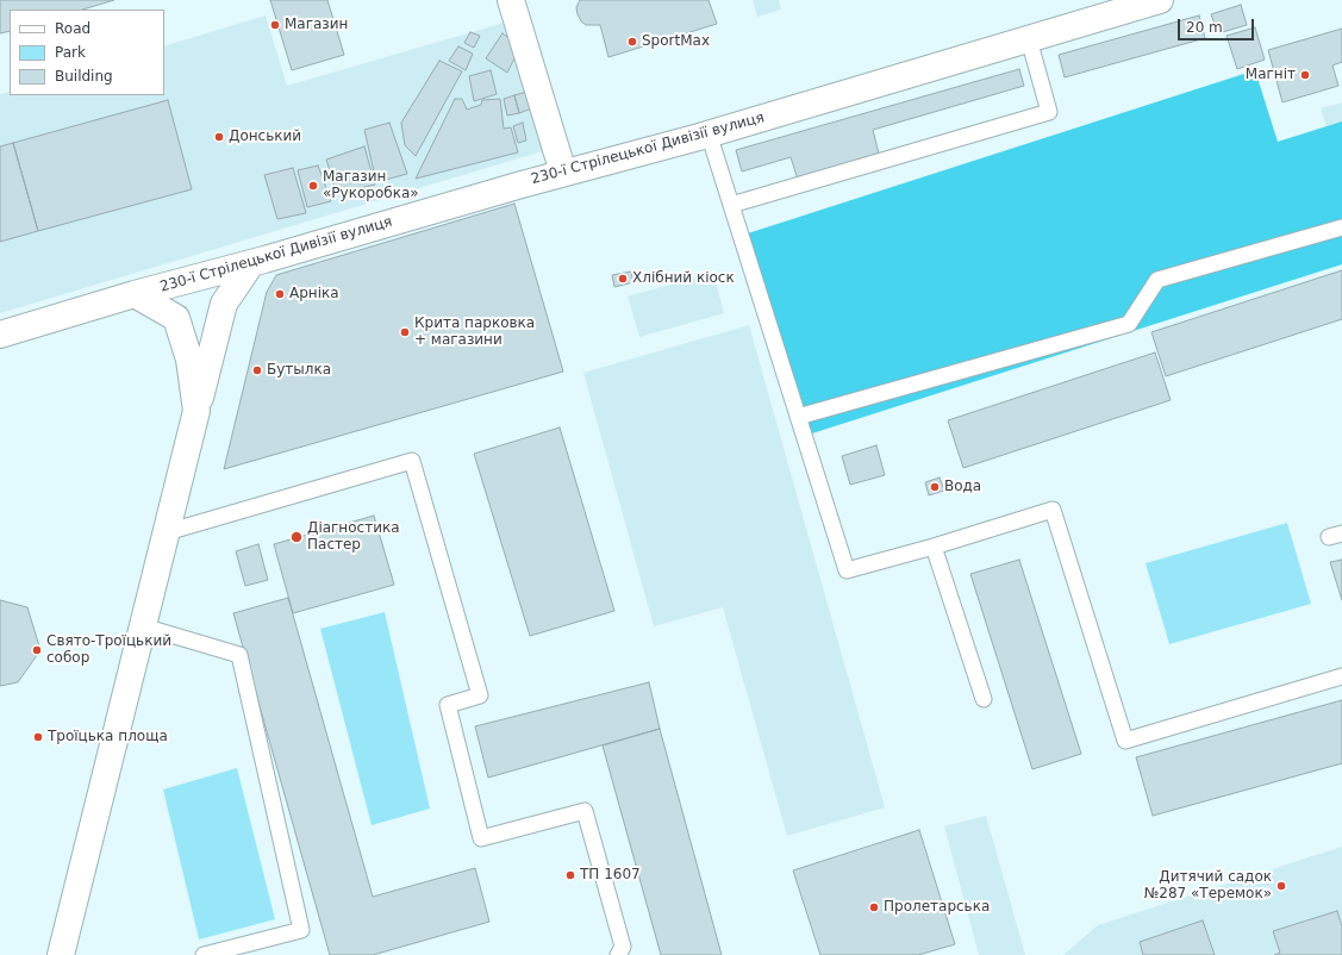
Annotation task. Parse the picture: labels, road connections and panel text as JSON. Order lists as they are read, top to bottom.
{
  "streets": {
    "street": ["230-ї Стрілецької Дивізії вулиця"]
  },
  "places": [
    "Магазин",
    "SportMax",
    "Магніт",
    "Донський",
    "Магазин «Рукоробка»",
    "Хлібний кіоск",
    "Арніка",
    "Крита парковка + магазини",
    "Бутылка",
    "Вода",
    "Діагностика Пастер",
    "Свято-Троїцький собор",
    "Троїцька площа",
    "ТП 1607",
    "Дитячий садок №287 «Теремок»",
    "Пролетарська"
  ],
  "legend": ["Road", "Park", "Building"],
  "scale_bar": "20 m"
}
